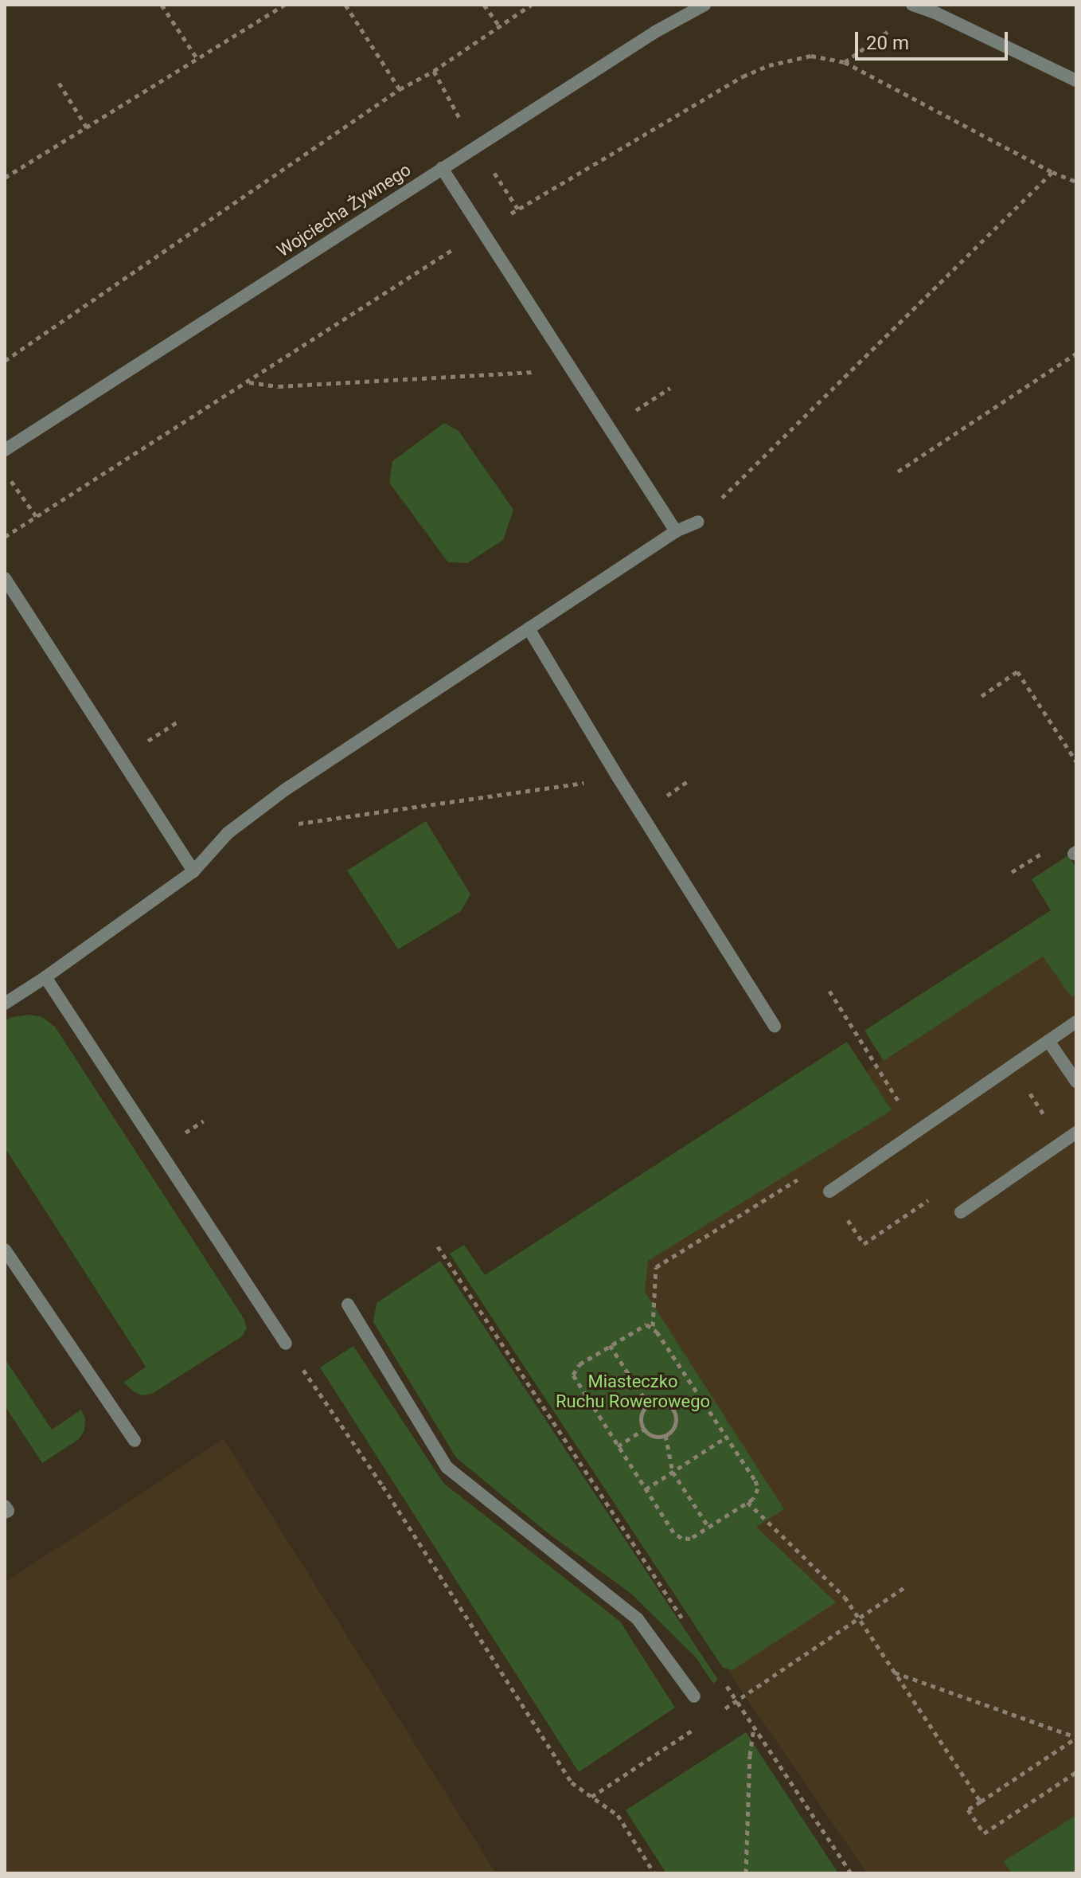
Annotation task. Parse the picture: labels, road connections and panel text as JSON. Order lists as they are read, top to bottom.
{
  "streets": {
    "street": ["Wojciecha Żywnego"]
  },
  "parks": ["Miasteczko Ruchu Rowerowego"],
  "scale_bar": "20 m"
}
